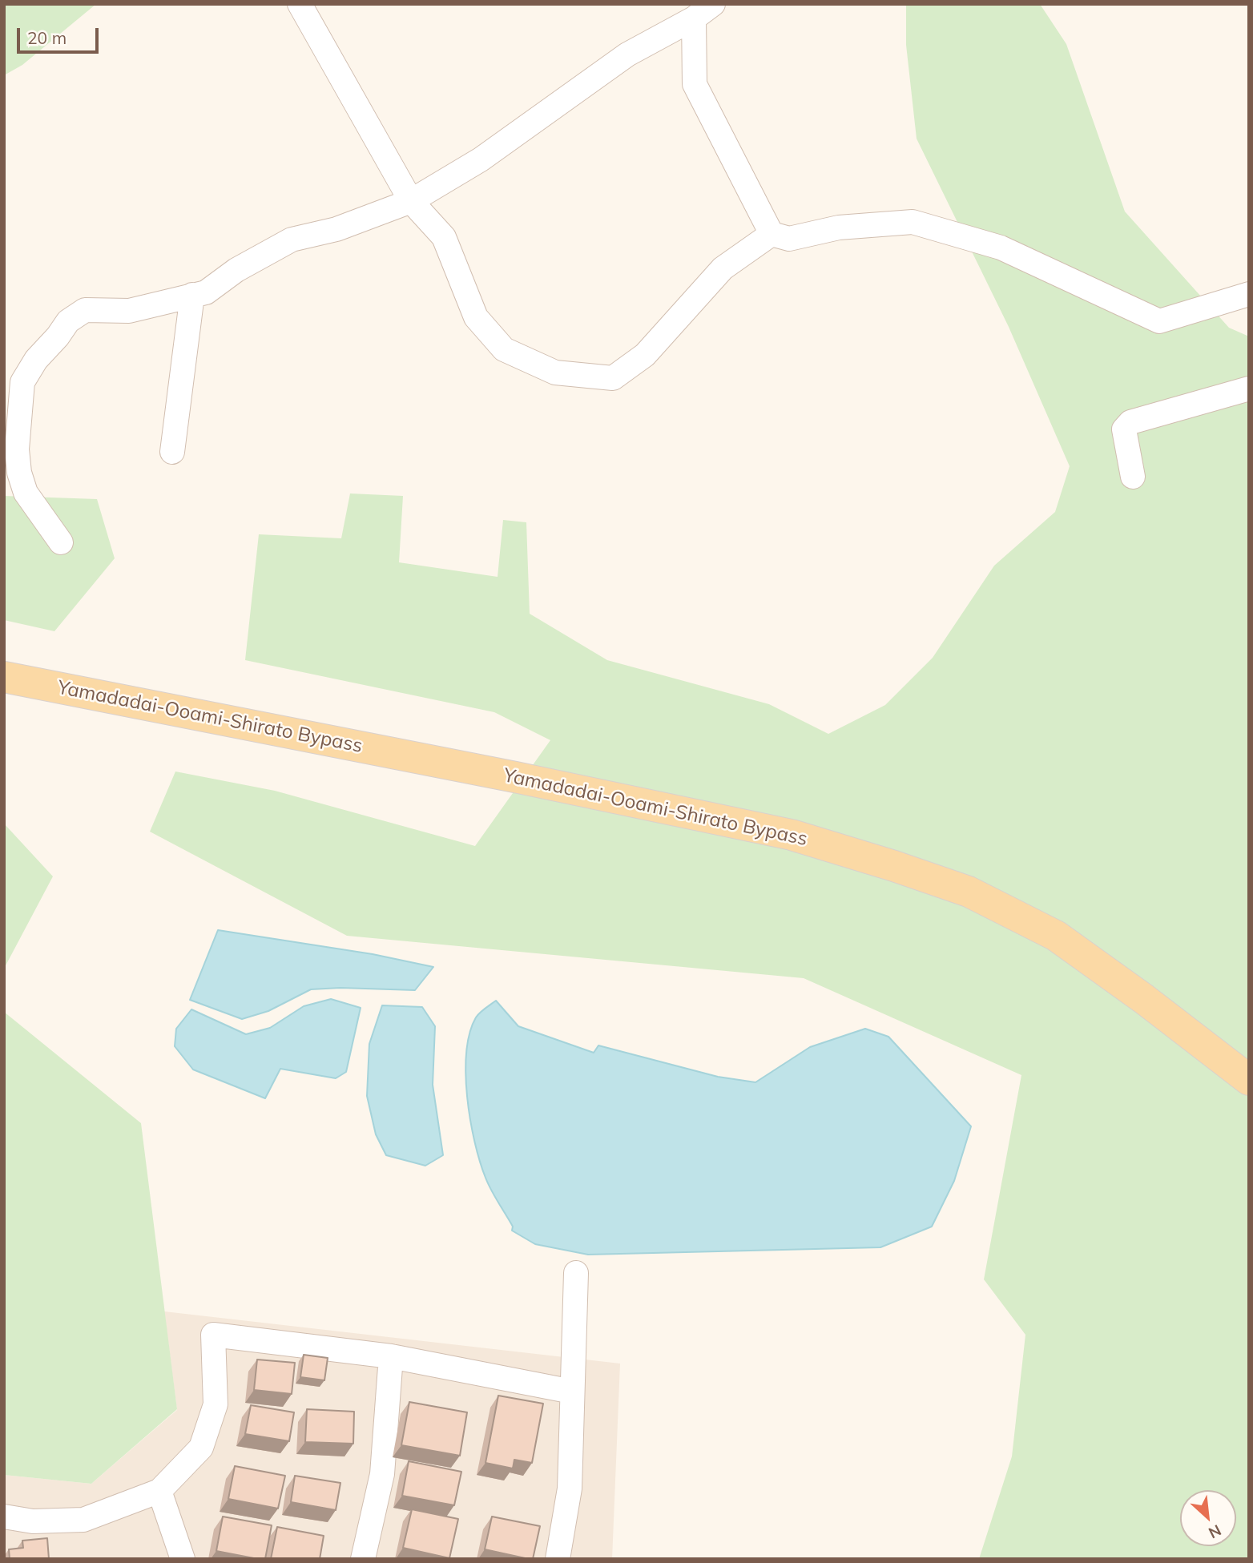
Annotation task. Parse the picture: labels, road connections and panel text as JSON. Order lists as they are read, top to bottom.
{
  "streets": {
    "main road": ["Yamadadai-Ooami-Shirato Bypass"]
  },
  "scale_bar": "20 m",
  "north": "bottom right"
}
